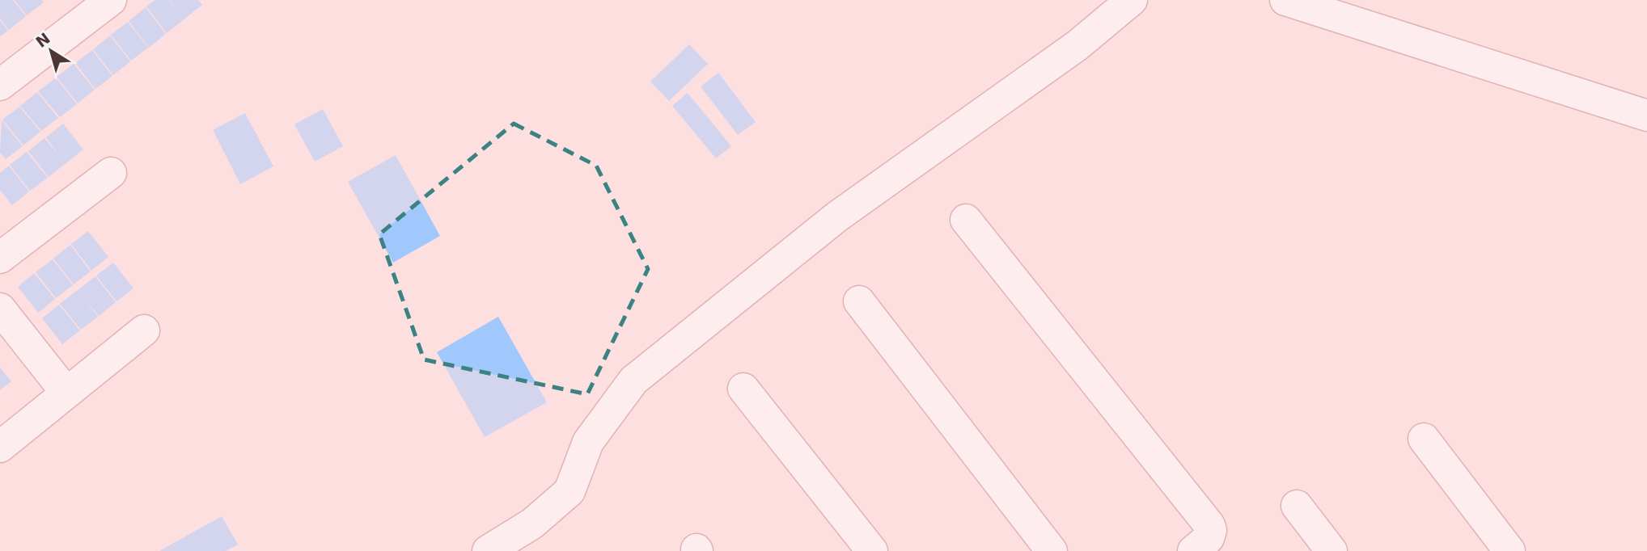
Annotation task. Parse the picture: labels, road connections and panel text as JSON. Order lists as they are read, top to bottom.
{
  "north": "top left"
}
